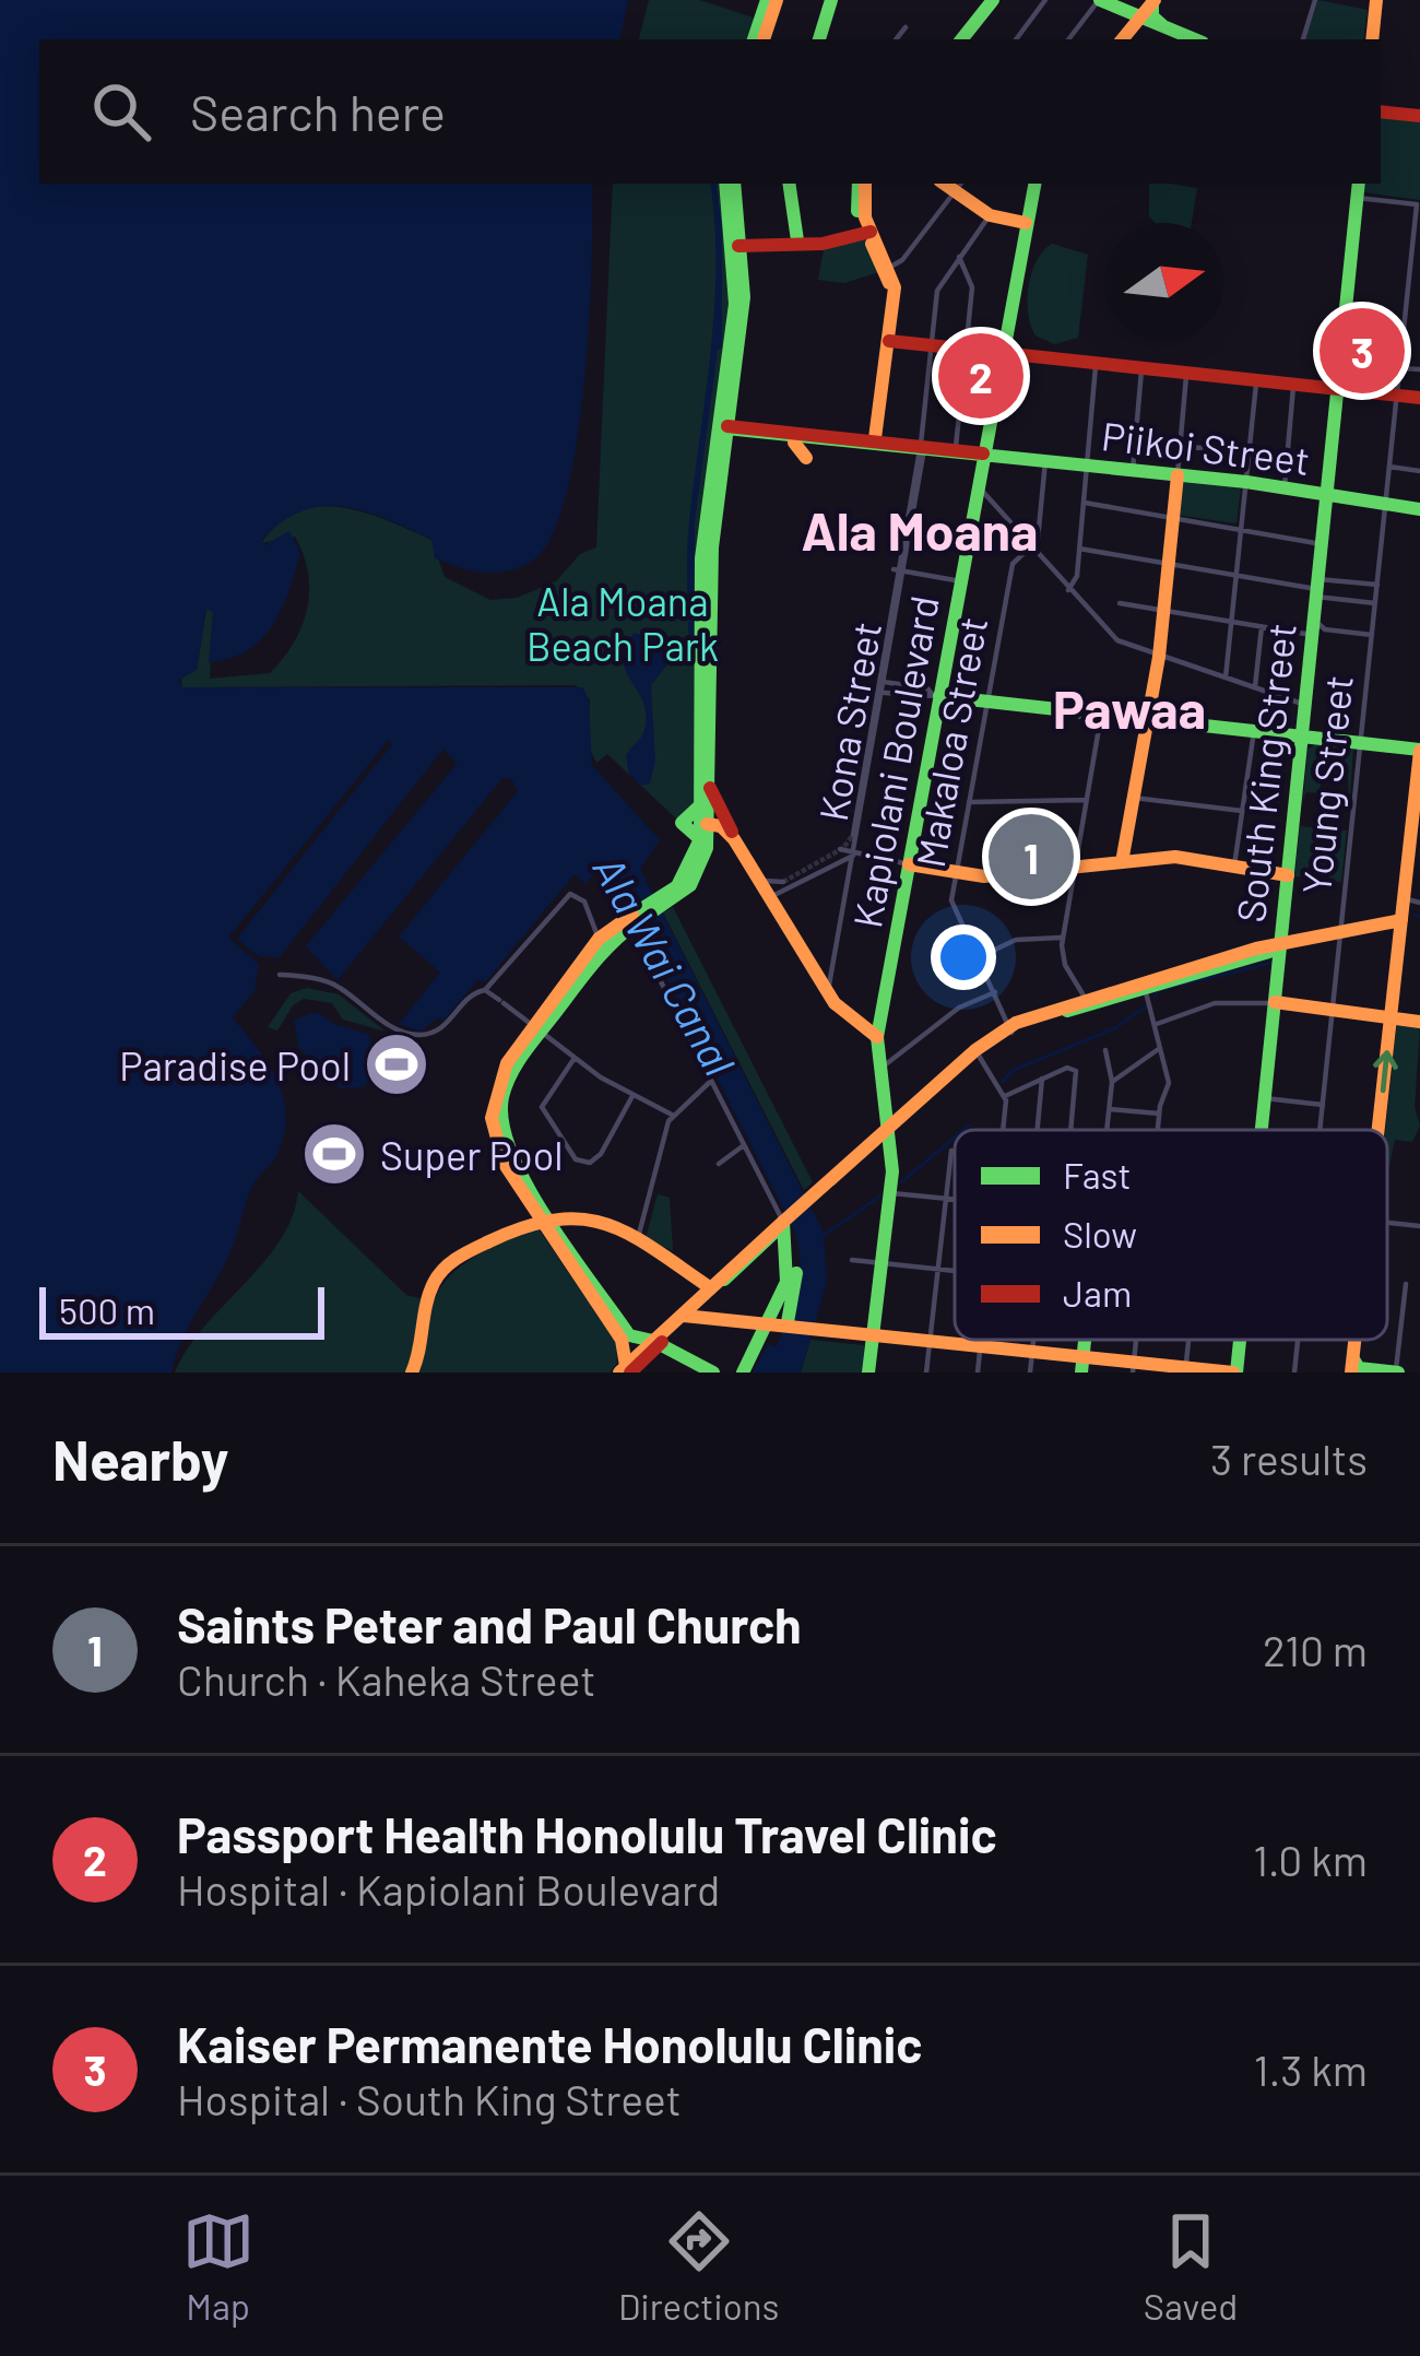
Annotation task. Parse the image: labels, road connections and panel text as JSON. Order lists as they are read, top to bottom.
{
  "streets": {
    "main road": ["Piikoi Street", "Kapiolani Boulevard", "South King Street"],
    "street": ["Kona Street", "Makaloa Street", "Young Street"]
  },
  "crossings": [
    ["Piikoi Street", "Kona Street"],
    ["Piikoi Street", "Makaloa Street"],
    ["Piikoi Street", "Kapiolani Boulevard"],
    ["Piikoi Street", "South King Street"],
    ["Piikoi Street", "Young Street"]
  ],
  "districts": ["Ala Moana", "Pawaa"],
  "water": ["Ala Wai Canal"],
  "parks": ["Ala Moana Beach Park"],
  "places": {
    "sports": ["Paradise Pool", "Super Pool"]
  },
  "legend": ["Fast", "Slow", "Jam"],
  "scale_bar": "500 m",
  "north": "right",
  "page": {
    "search": "Search here",
    "pins": ["3", "2", "1"],
    "scale": "500 m",
    "heading": ["Nearby", "3 results"],
    "list": [
      {
        "mark": "1",
        "name": "Saints Peter and Paul Church",
        "note": "Church · Kaheka Street",
        "value": "210 m"
      },
      {
        "mark": "2",
        "name": "Passport Health Honolulu Travel Clinic",
        "note": "Hospital · Kapiolani Boulevard",
        "value": "1.0 km"
      },
      {
        "mark": "3",
        "name": "Kaiser Permanente Honolulu Clinic",
        "note": "Hospital · South King Street",
        "value": "1.3 km"
      }
    ],
    "nav": ["Map", "Directions", "Saved"]
  }
}
